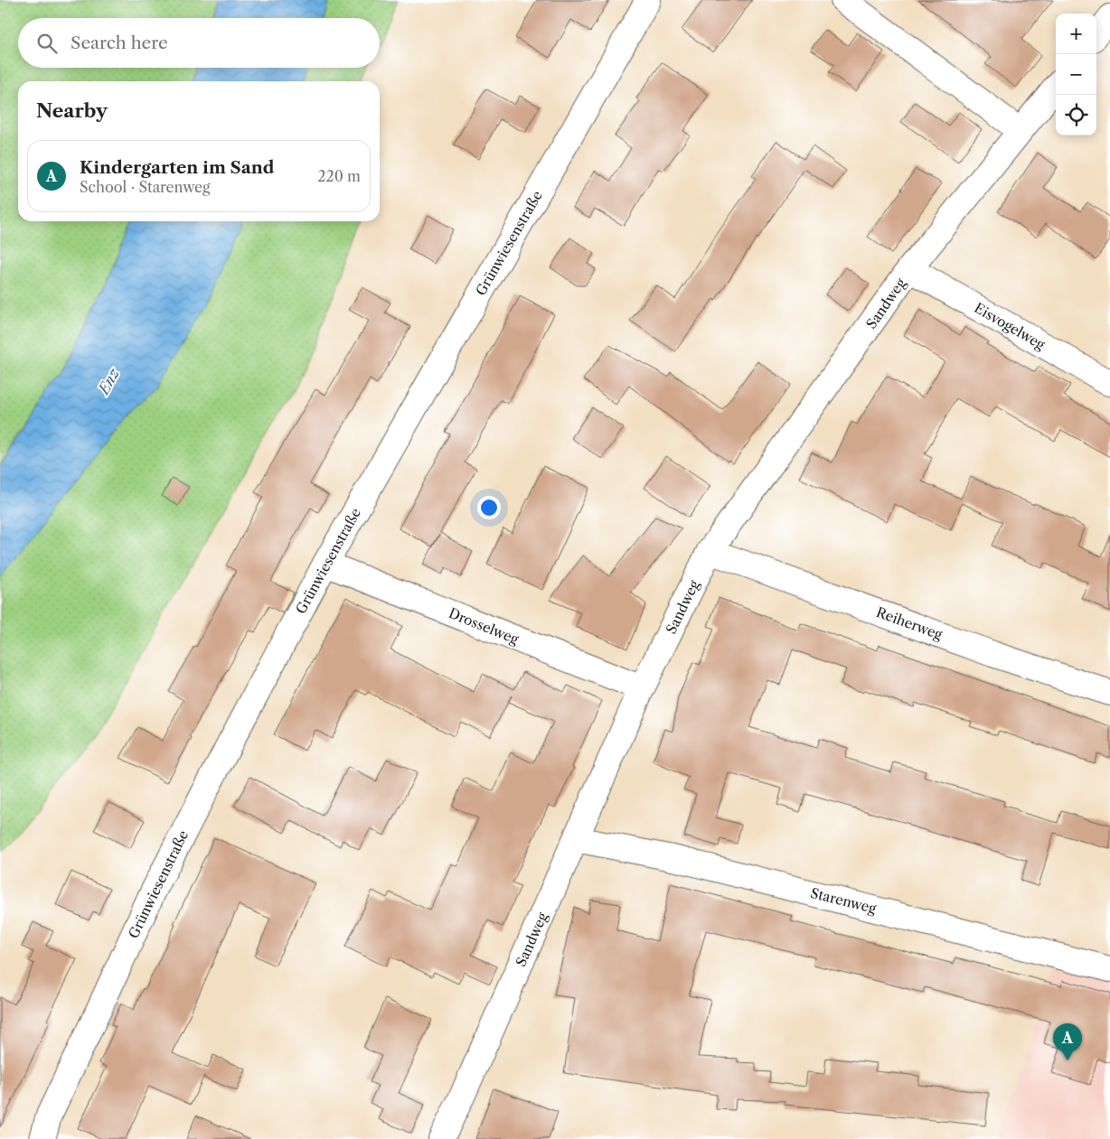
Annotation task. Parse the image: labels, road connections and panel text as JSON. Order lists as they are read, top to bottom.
{
  "streets": {
    "street": [
      "Grünwiesenstraße",
      "Sandweg",
      "Eisvogelweg",
      "Reiherweg",
      "Drosselweg",
      "Starenweg"
    ]
  },
  "crossings": [
    ["Grünwiesenstraße", "Drosselweg"],
    ["Sandweg", "Eisvogelweg"],
    ["Sandweg", "Reiherweg"],
    ["Sandweg", "Drosselweg"],
    ["Sandweg", "Starenweg"]
  ],
  "water": ["Enz"],
  "page": {
    "map_buttons": ["+", "−"],
    "search": "Search here",
    "heading": "Nearby",
    "list": [
      {
        "mark": "A",
        "name": "Kindergarten im Sand",
        "note": "School · Starenweg",
        "value": "220 m"
      }
    ],
    "pins": "A"
  }
}
